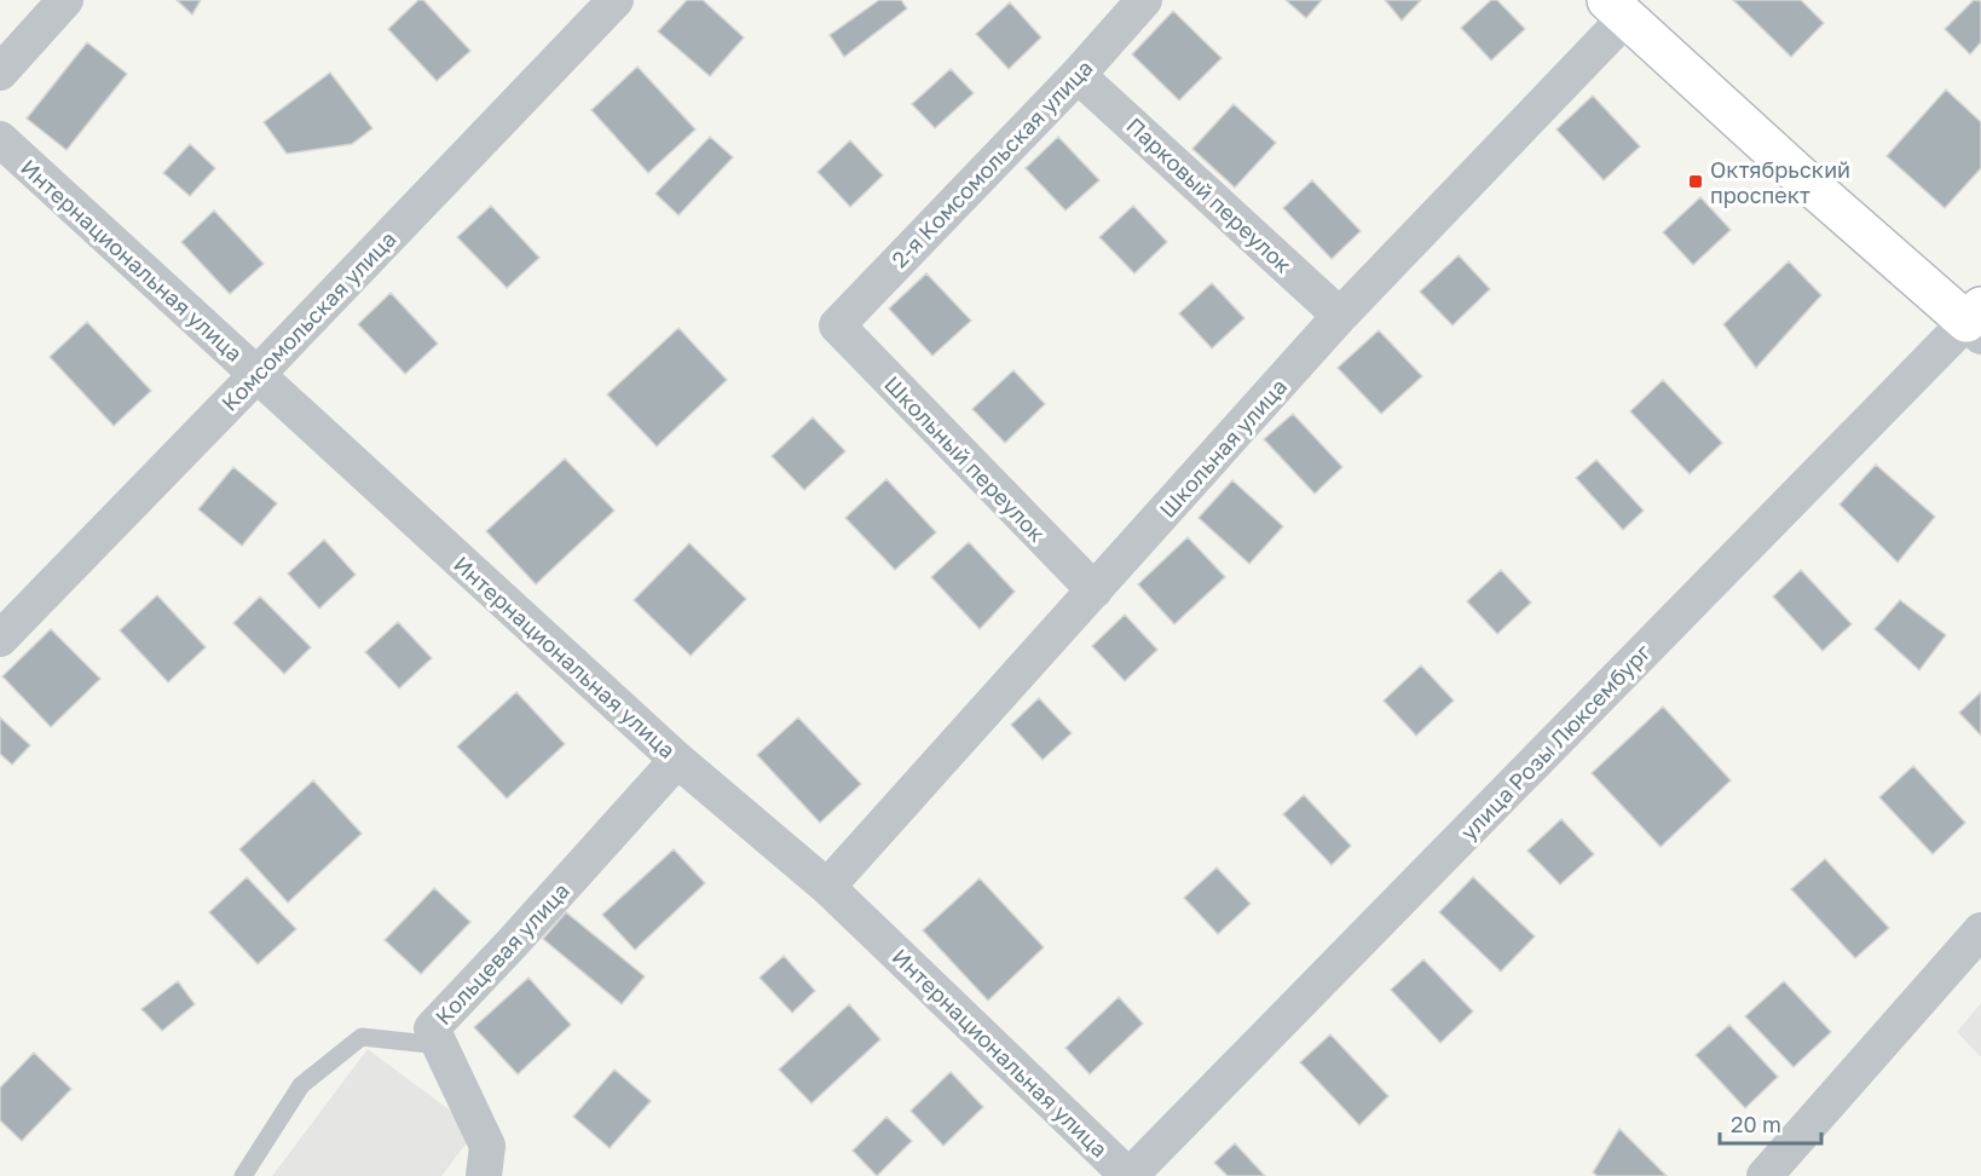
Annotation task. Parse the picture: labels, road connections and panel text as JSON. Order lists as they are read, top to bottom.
{
  "streets": {
    "street": [
      "2-я Комсомольская улица",
      "Парковый переулок",
      "Интернациональная улица",
      "Комсомольская улица",
      "Школьная улица",
      "Школьный переулок",
      "улица Розы Люксембург",
      "Кольцевая улица"
    ]
  },
  "crossings": [
    ["2-я Комсомольская улица", "Парковый переулок"],
    ["2-я Комсомольская улица", "Школьный переулок"],
    ["Парковый переулок", "Школьная улица"],
    ["Интернациональная улица", "Комсомольская улица"],
    ["Интернациональная улица", "Школьная улица"],
    ["Интернациональная улица", "улица Розы Люксембург"],
    ["Интернациональная улица", "Кольцевая улица"],
    ["Школьная улица", "Школьный переулок"]
  ],
  "places": {
    "transit": ["Октябрьский проспект"]
  },
  "scale_bar": "20 m"
}
